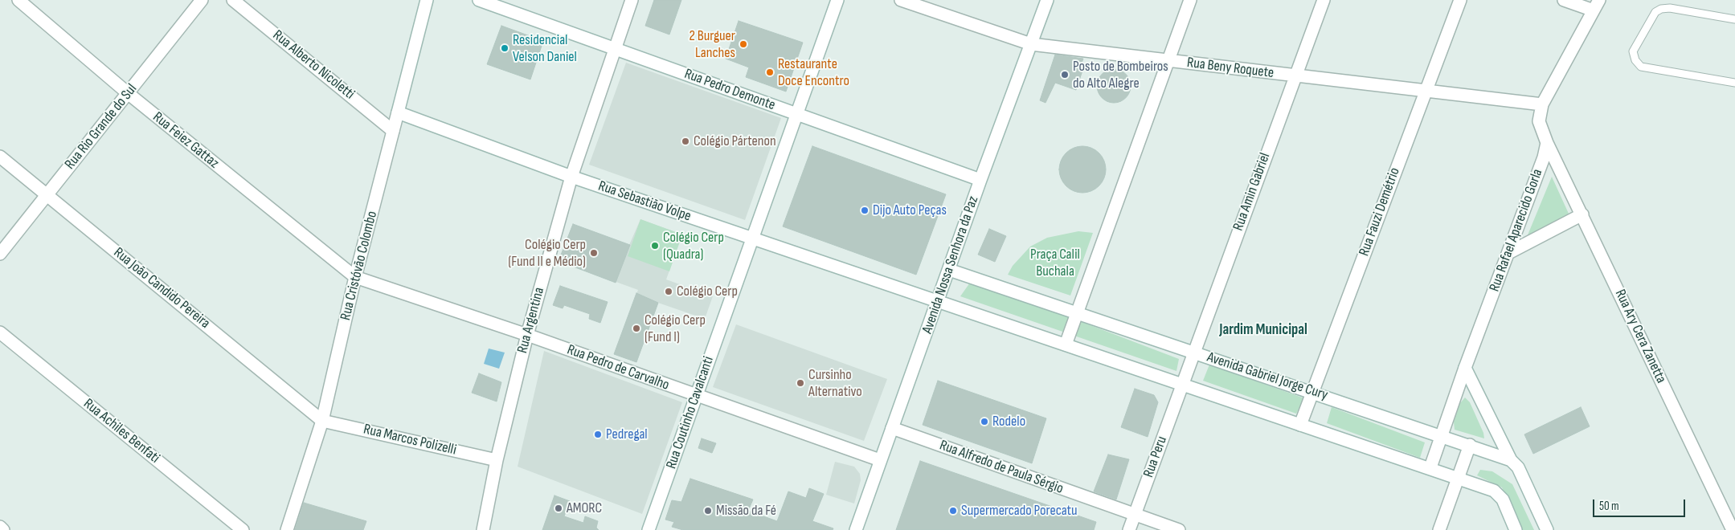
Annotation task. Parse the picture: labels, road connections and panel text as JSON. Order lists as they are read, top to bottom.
{
  "streets": {
    "street": [
      "Rua Alberto Nicoletti",
      "Rua Beny Roquete",
      "Rua Pedro Demonte",
      "Rua Rio Grande do Sul",
      "Rua Feiez Gattaz",
      "Rua Amin Gabriel",
      "Rua Sebastião Volpe",
      "Rua Fauzi Demétrio",
      "Rua Rafael Aparecido Gorla",
      "Avenida Nossa Senhora da Paz",
      "Rua Cristóvão Colombo",
      "Rua João Candido Pereira",
      "Rua Argentina",
      "Rua Ary Cera Zanetta",
      "Rua Pedro de Carvalho",
      "Avenida Gabriel Jorge Cury",
      "Rua Coutinho Cavalcanti",
      "Rua Achiles Benfati",
      "Rua Marcos Polizelli",
      "Rua Peru",
      "Rua Alfredo de Paula Sérgio"
    ]
  },
  "crossings": [
    ["Rua Alberto Nicoletti", "Rua Cristóvão Colombo"],
    ["Rua Beny Roquete", "Rua Amin Gabriel"],
    ["Rua Beny Roquete", "Rua Fauzi Demétrio"],
    ["Rua Beny Roquete", "Avenida Nossa Senhora da Paz"],
    ["Rua Pedro Demonte", "Avenida Nossa Senhora da Paz"],
    ["Rua Pedro Demonte", "Rua Argentina"],
    ["Rua Pedro Demonte", "Rua Coutinho Cavalcanti"],
    ["Rua Rio Grande do Sul", "Rua Feiez Gattaz"],
    ["Rua Rio Grande do Sul", "Rua João Candido Pereira"],
    ["Rua Feiez Gattaz", "Rua Cristóvão Colombo"],
    ["Rua Feiez Gattaz", "Rua Pedro de Carvalho"],
    ["Rua Amin Gabriel", "Avenida Gabriel Jorge Cury"],
    ["Rua Amin Gabriel", "Rua Peru"],
    ["Rua Sebastião Volpe", "Avenida Nossa Senhora da Paz"],
    ["Rua Sebastião Volpe", "Rua Cristóvão Colombo"],
    ["Rua Sebastião Volpe", "Rua Argentina"],
    ["Rua Sebastião Volpe", "Rua Coutinho Cavalcanti"],
    ["Rua Fauzi Demétrio", "Avenida Gabriel Jorge Cury"],
    ["Rua Rafael Aparecido Gorla", "Rua Ary Cera Zanetta"],
    ["Rua Rafael Aparecido Gorla", "Avenida Gabriel Jorge Cury"],
    ["Avenida Nossa Senhora da Paz", "Rua Pedro de Carvalho"],
    ["Avenida Nossa Senhora da Paz", "Avenida Gabriel Jorge Cury"],
    ["Avenida Nossa Senhora da Paz", "Rua Alfredo de Paula Sérgio"],
    ["Rua Cristóvão Colombo", "Rua João Candido Pereira"],
    ["Rua Cristóvão Colombo", "Rua Pedro de Carvalho"],
    ["Rua Cristóvão Colombo", "Rua Marcos Polizelli"],
    ["Rua João Candido Pereira", "Rua Marcos Polizelli"],
    ["Rua Argentina", "Rua Pedro de Carvalho"],
    ["Rua Argentina", "Rua Marcos Polizelli"],
    ["Rua Pedro de Carvalho", "Rua Coutinho Cavalcanti"],
    ["Rua Peru", "Rua Alfredo de Paula Sérgio"]
  ],
  "districts": ["Jardim Municipal"],
  "parks": ["Praça Calil Buchala"],
  "places": [
    "2 Burguer Lanches",
    "Residencial Velson Daniel",
    "Restaurante Doce Encontro",
    "Posto de Bombeiros do Alto Alegre",
    "Colégio Pártenon",
    "Dijo Auto Peças",
    "Colégio Cerp (Quadra)",
    "Colégio Cerp (Fund II e Médio)",
    "Colégio Cerp",
    "Colégio Cerp (Fund I)",
    "Cursinho Alternativo",
    "Rodelo",
    "Pedregal",
    "AMORC",
    "Missão da Fé",
    "Supermercado Porecatu"
  ],
  "scale_bar": "50 m"
}
